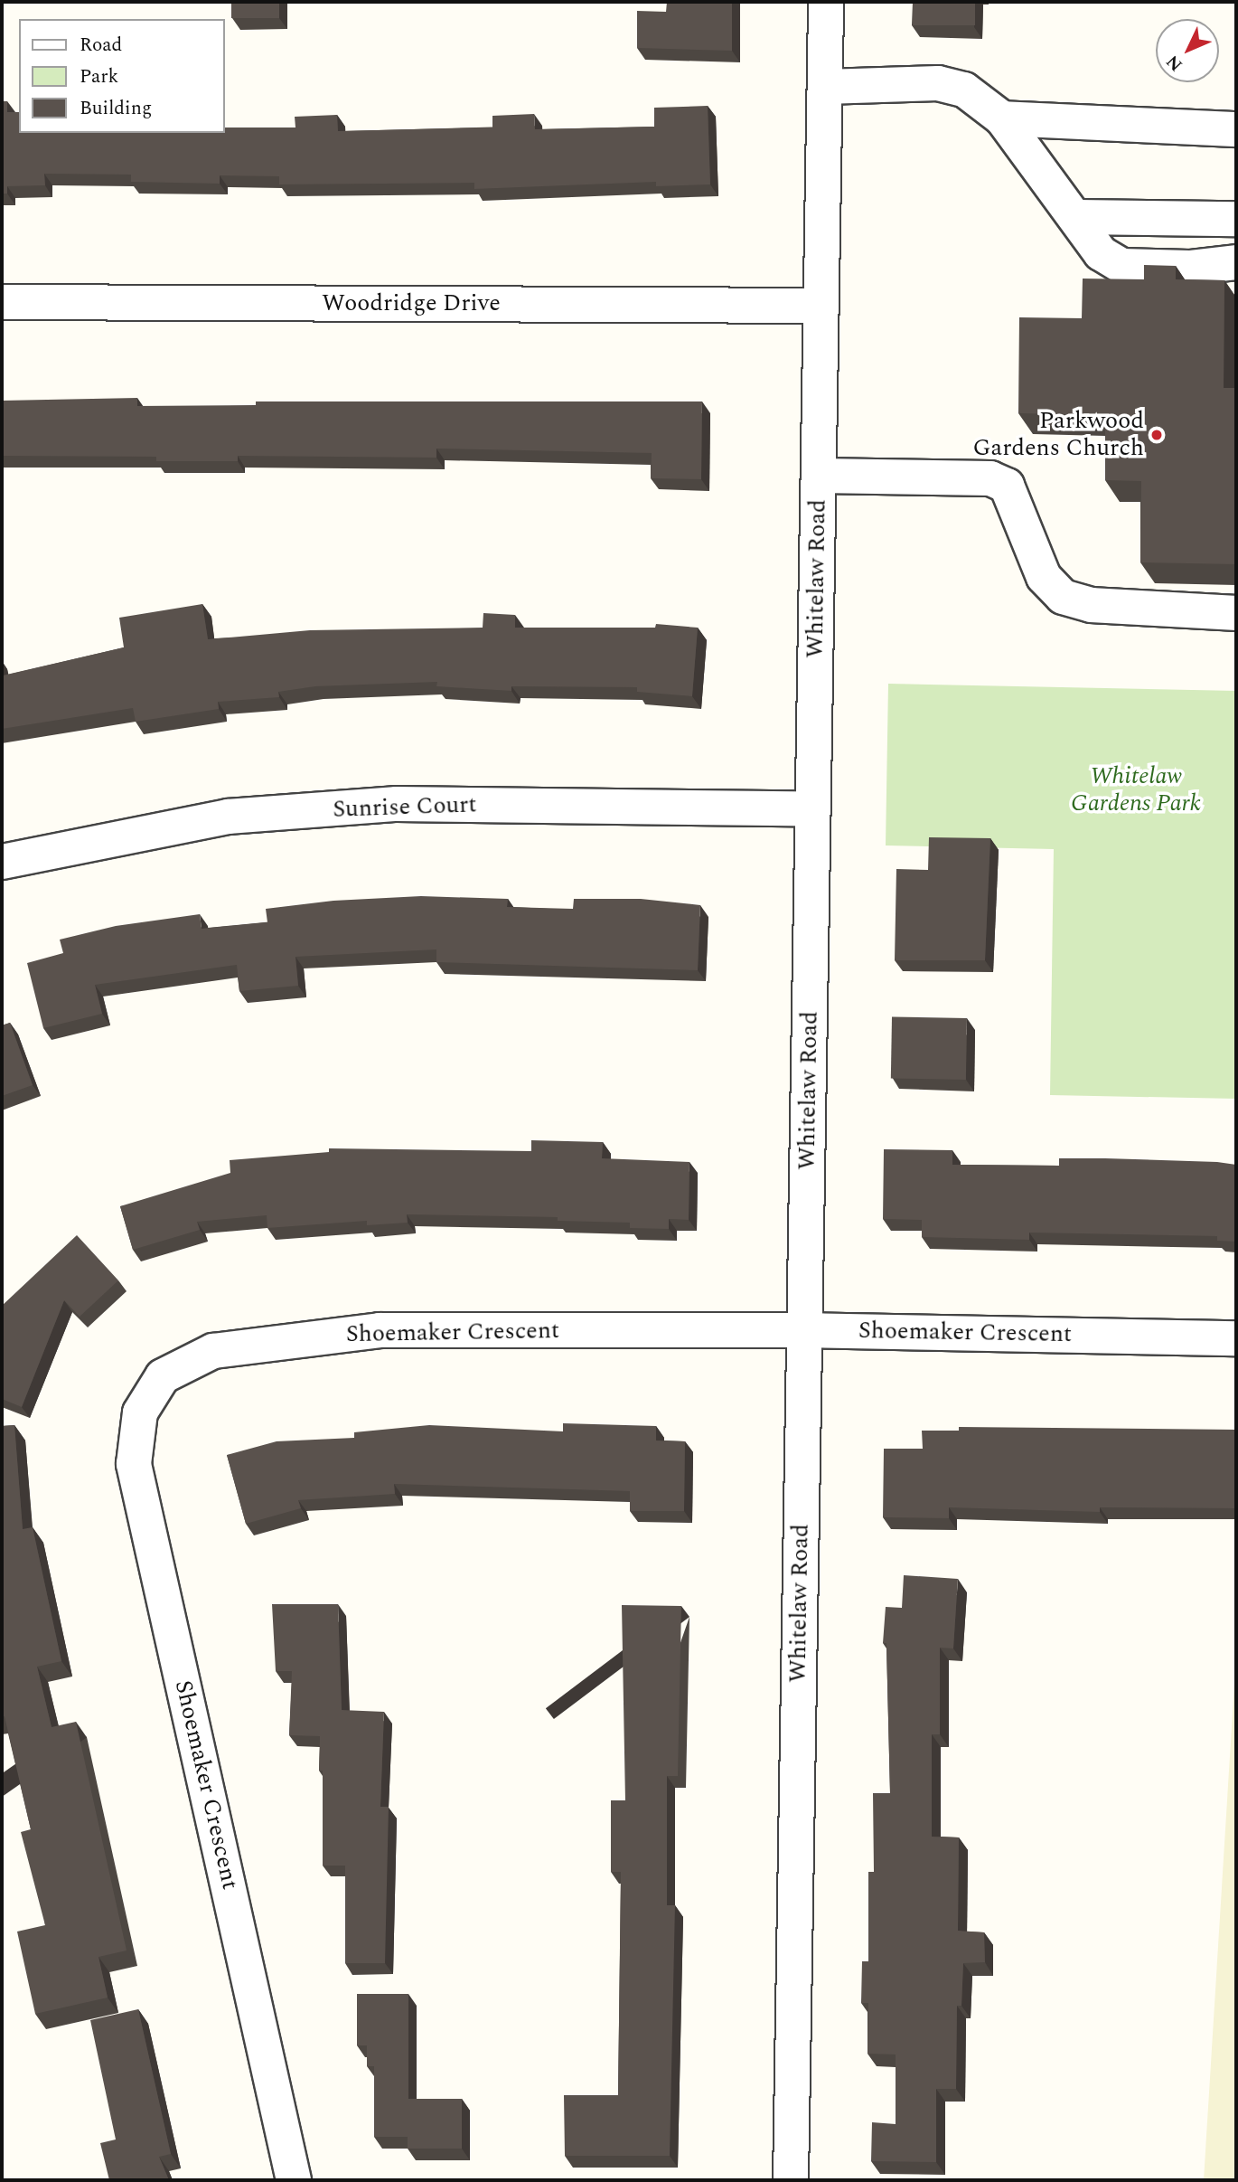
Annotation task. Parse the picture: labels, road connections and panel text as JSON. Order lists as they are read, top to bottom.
{
  "streets": {
    "street": [
      "Woodridge Drive",
      "Whitelaw Road",
      "Sunrise Court",
      "Shoemaker Crescent"
    ]
  },
  "crossings": [
    ["Woodridge Drive", "Whitelaw Road"],
    ["Whitelaw Road", "Sunrise Court"],
    ["Whitelaw Road", "Shoemaker Crescent"]
  ],
  "parks": ["Whitelaw Gardens Park"],
  "places": ["Parkwood Gardens Church"],
  "legend": ["Road", "Park", "Building"],
  "north": "bottom left"
}
